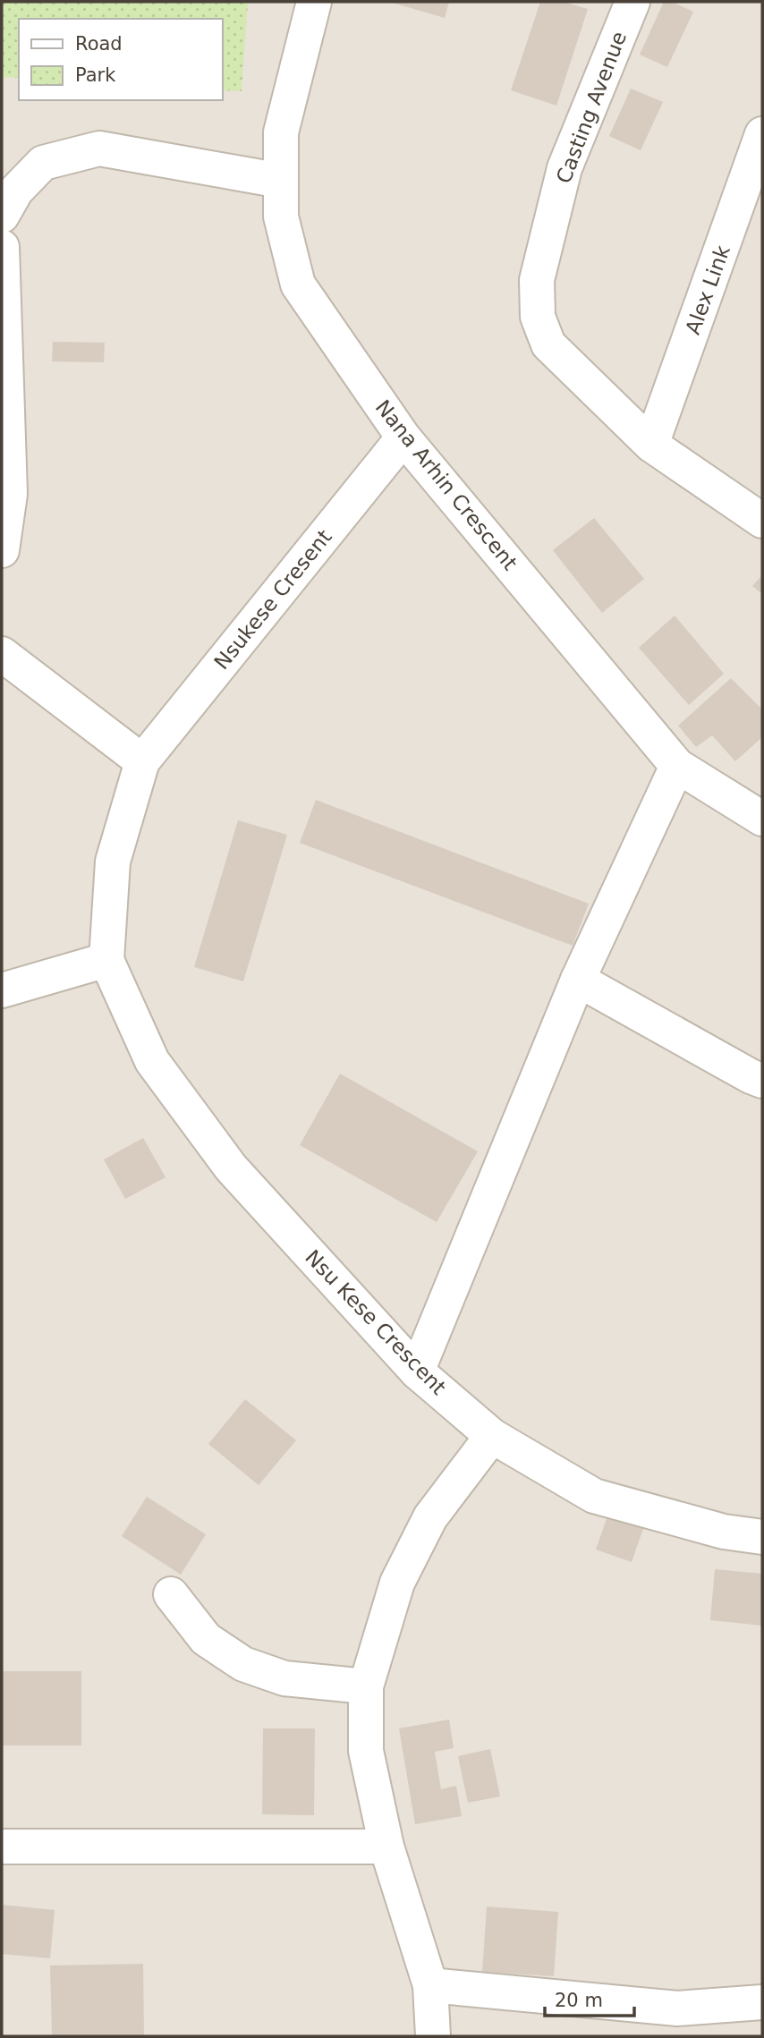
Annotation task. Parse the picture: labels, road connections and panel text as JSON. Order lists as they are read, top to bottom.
{
  "streets": {
    "street": [
      "Casting Avenue",
      "Alex Link",
      "Nana Arhin Crescent",
      "Nsukese Cresent",
      "Nsu Kese Crescent"
    ]
  },
  "crossings": [
    ["Casting Avenue", "Alex Link"],
    ["Nana Arhin Crescent", "Nsukese Cresent"]
  ],
  "legend": ["Road", "Park"],
  "scale_bar": "20 m"
}
